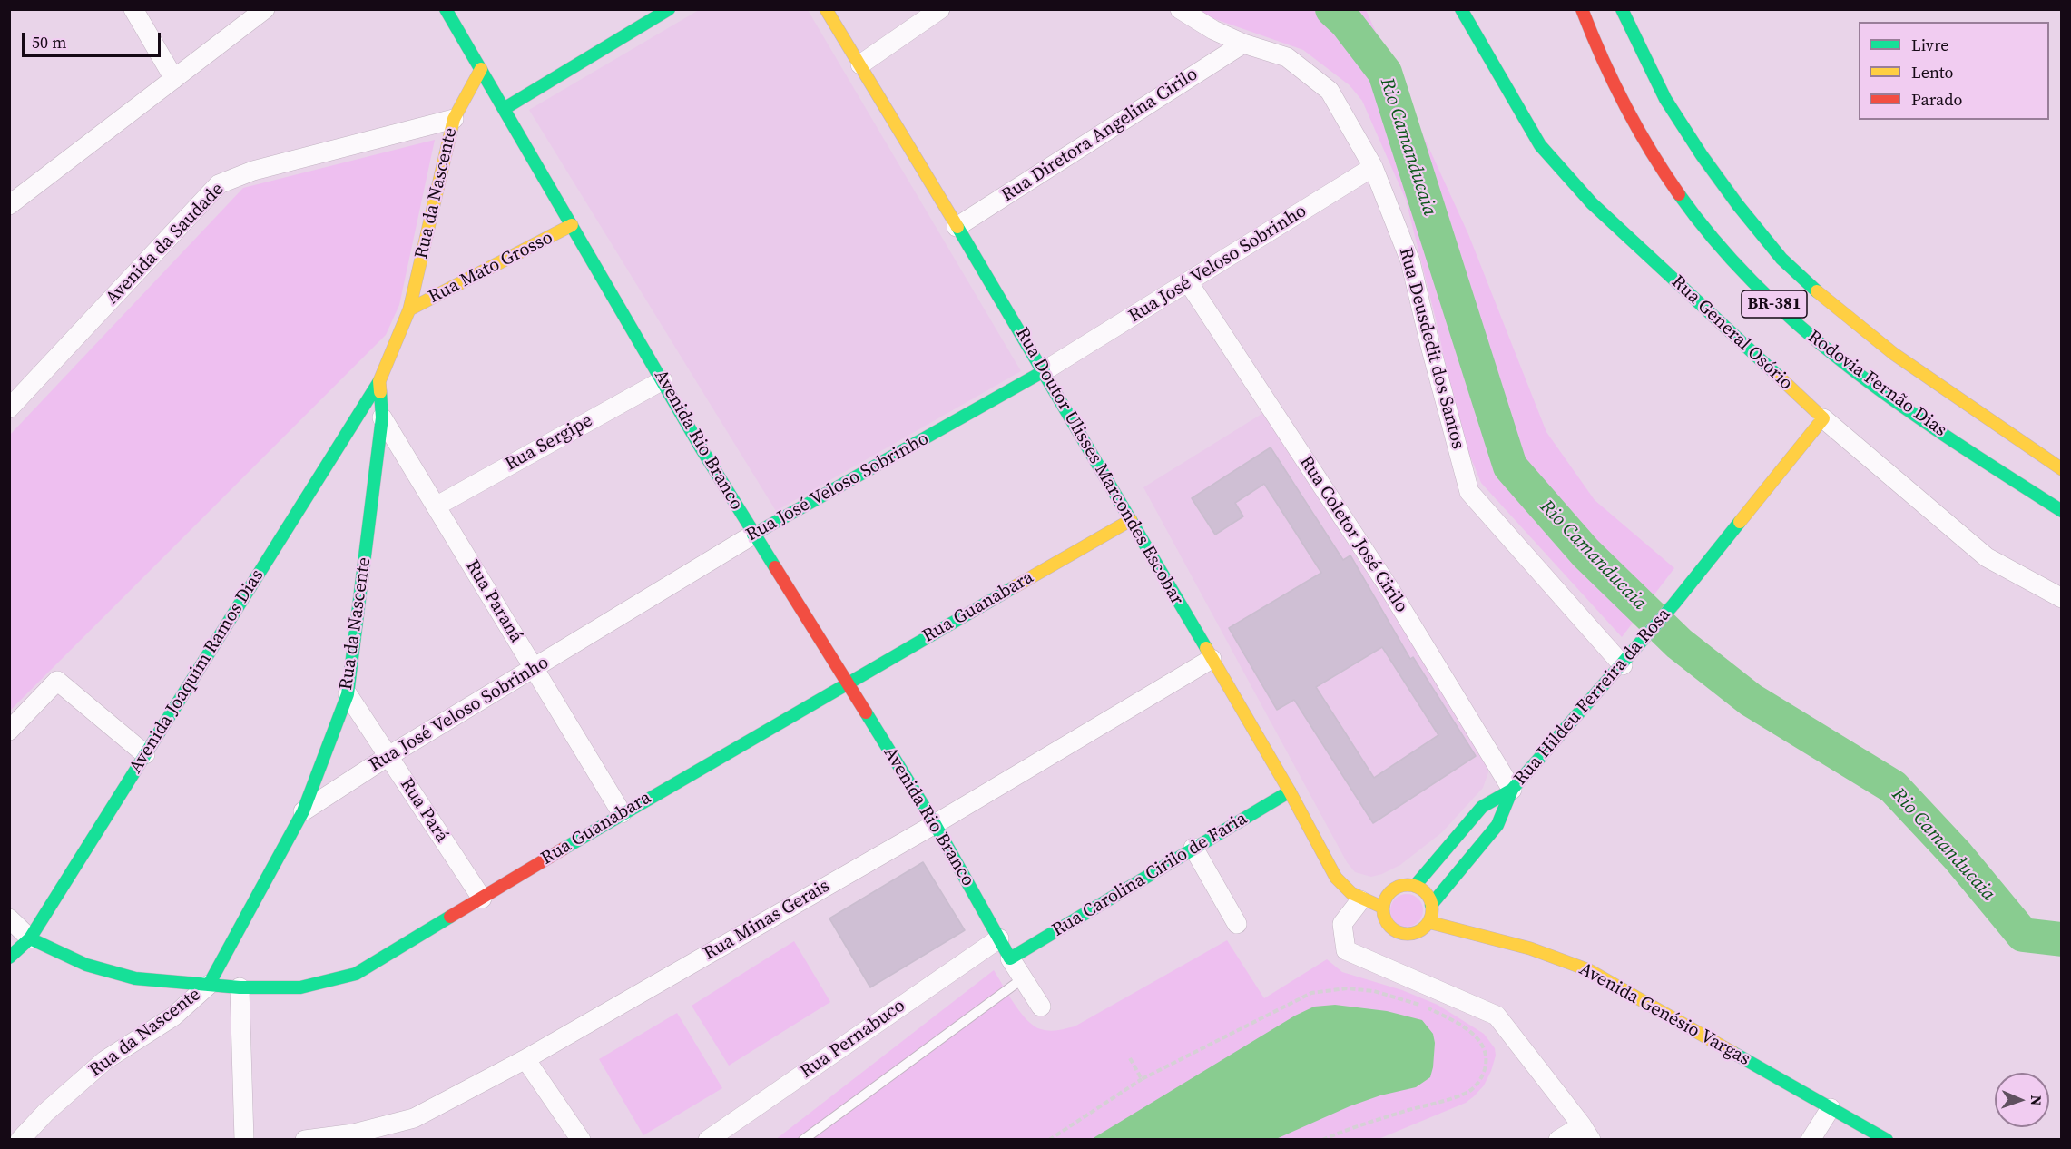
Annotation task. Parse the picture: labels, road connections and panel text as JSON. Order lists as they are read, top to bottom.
{
  "streets": {
    "main road": [
      "Rua da Nascente",
      "Rua José Veloso Sobrinho",
      "Rua Mato Grosso",
      "BR-381",
      "Rua General Osório",
      "Rodovia Fernão Dias",
      "Avenida Rio Branco",
      "Rua Doutor Ulisses Marcondes Escobar",
      "Rua Guanabara",
      "Avenida Joaquim Ramos Dias",
      "Rua Hildeu Ferreira da Rosa",
      "Rua Carolina Cirilo de Faria",
      "Avenida Genésio Vargas"
    ],
    "street": [
      "Rua Diretora Angelina Cirilo",
      "Avenida da Saudade",
      "Rua Deusdedit dos Santos",
      "Rua Sergipe",
      "Rua Coletor José Cirilo",
      "Rua Paraná",
      "Rua Pará",
      "Rua Minas Gerais",
      "Rua Pernabuco"
    ]
  },
  "crossings": [
    ["Rua Diretora Angelina Cirilo", "Rua Deusdedit dos Santos"],
    ["Rua Diretora Angelina Cirilo", "Rua Doutor Ulisses Marcondes Escobar"],
    ["Rua da Nascente", "Avenida da Saudade"],
    ["Rua da Nascente", "Rua José Veloso Sobrinho"],
    ["Rua da Nascente", "Rua Mato Grosso"],
    ["Rua da Nascente", "Avenida Rio Branco"],
    ["Rua da Nascente", "Rua Paraná"],
    ["Rua da Nascente", "Rua Guanabara"],
    ["Rua da Nascente", "Avenida Joaquim Ramos Dias"],
    ["Rua da Nascente", "Rua Pará"],
    ["Rua José Veloso Sobrinho", "Rua Deusdedit dos Santos"],
    ["Rua José Veloso Sobrinho", "Avenida Rio Branco"],
    ["Rua José Veloso Sobrinho", "Rua Doutor Ulisses Marcondes Escobar"],
    ["Rua José Veloso Sobrinho", "Rua Coletor José Cirilo"],
    ["Rua José Veloso Sobrinho", "Rua Paraná"],
    ["Rua José Veloso Sobrinho", "Rua Pará"],
    ["Rua Mato Grosso", "Avenida Rio Branco"],
    ["Rua General Osório", "Rua Hildeu Ferreira da Rosa"],
    ["Rua Deusdedit dos Santos", "Rua Hildeu Ferreira da Rosa"],
    ["Avenida Rio Branco", "Rua Sergipe"],
    ["Avenida Rio Branco", "Rua Guanabara"],
    ["Avenida Rio Branco", "Rua Carolina Cirilo de Faria"],
    ["Avenida Rio Branco", "Rua Minas Gerais"],
    ["Avenida Rio Branco", "Rua Pernabuco"],
    ["Rua Sergipe", "Rua Paraná"],
    ["Rua Doutor Ulisses Marcondes Escobar", "Rua Guanabara"],
    ["Rua Doutor Ulisses Marcondes Escobar", "Rua Hildeu Ferreira da Rosa"],
    ["Rua Doutor Ulisses Marcondes Escobar", "Rua Carolina Cirilo de Faria"],
    ["Rua Doutor Ulisses Marcondes Escobar", "Rua Minas Gerais"],
    ["Rua Doutor Ulisses Marcondes Escobar", "Avenida Genésio Vargas"],
    ["Rua Coletor José Cirilo", "Rua Hildeu Ferreira da Rosa"],
    ["Rua Paraná", "Rua Guanabara"],
    ["Rua Guanabara", "Avenida Joaquim Ramos Dias"],
    ["Rua Guanabara", "Rua Pará"],
    ["Rua Hildeu Ferreira da Rosa", "Avenida Genésio Vargas"]
  ],
  "water": ["Rio Camanducaia"],
  "legend": ["Livre", "Lento", "Parado"],
  "scale_bar": "50 m",
  "north": "right"
}
